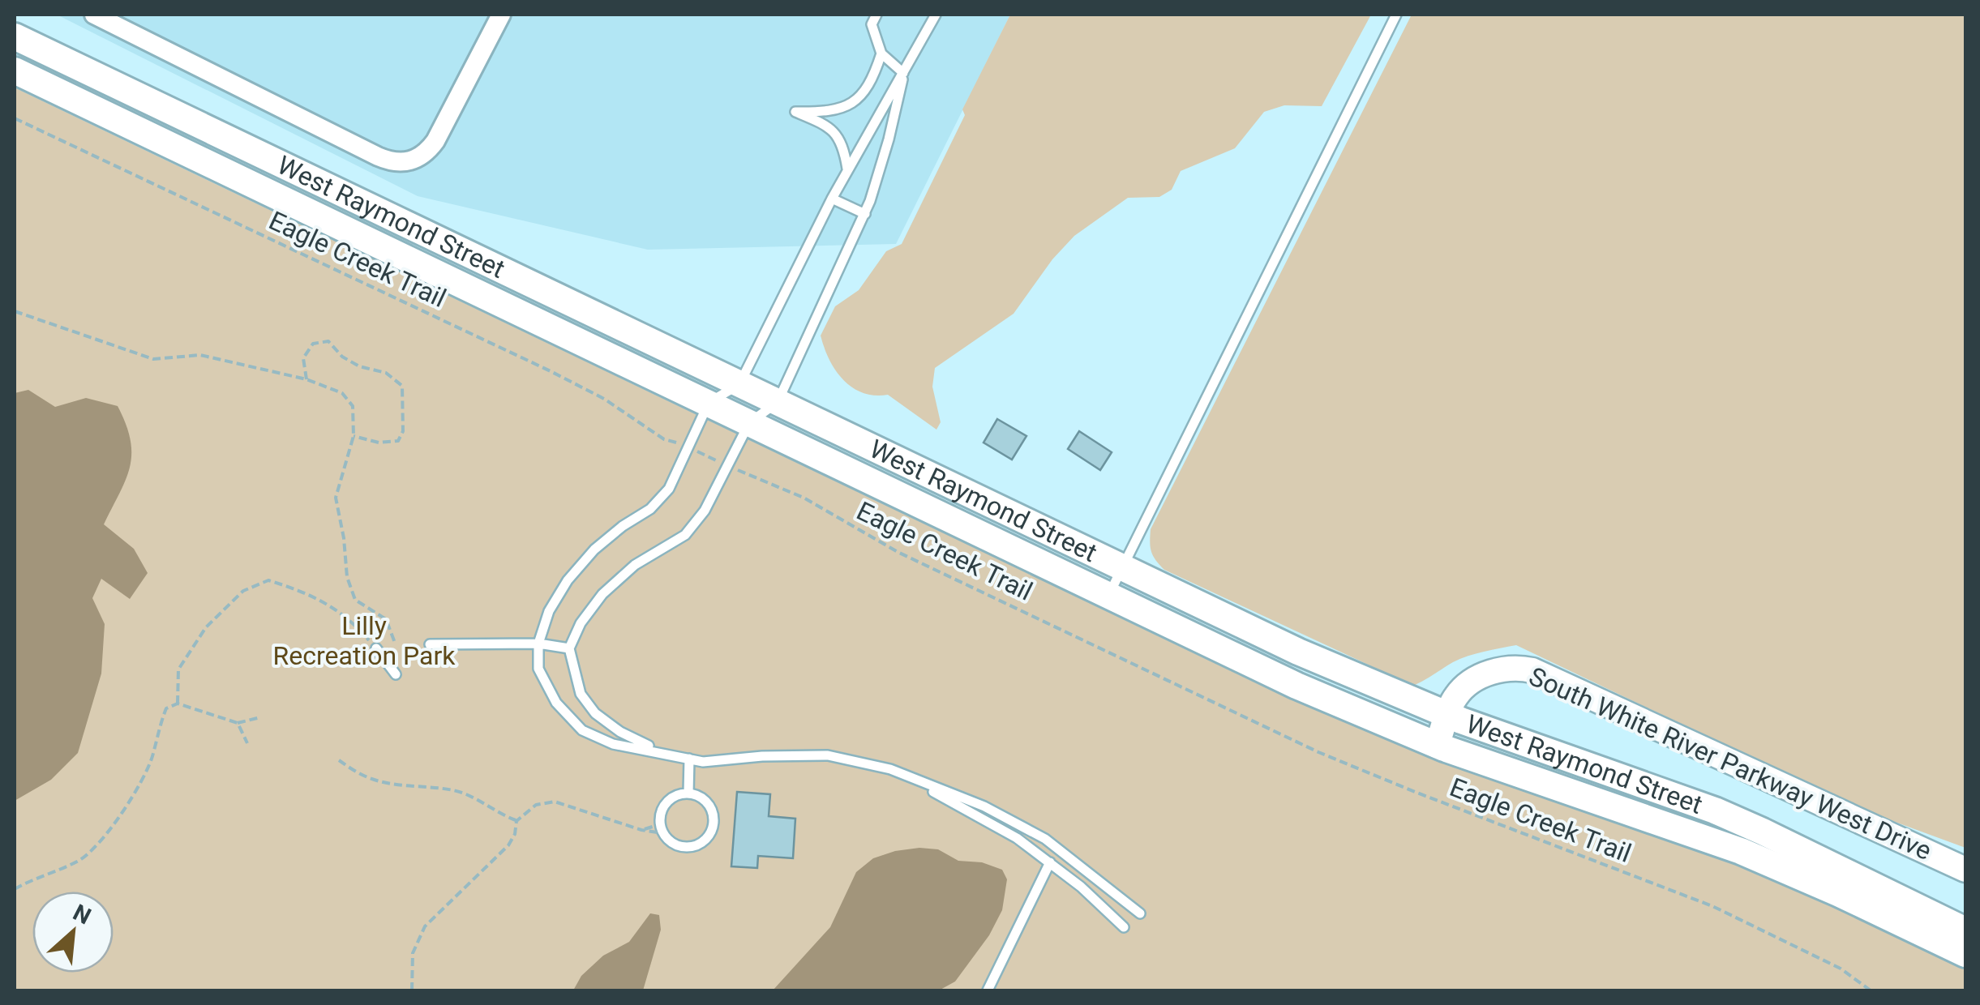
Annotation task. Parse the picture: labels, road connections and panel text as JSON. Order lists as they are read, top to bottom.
{
  "streets": {
    "main road": ["West Raymond Street"],
    "street": ["South White River Parkway West Drive"],
    "path": ["Eagle Creek Trail"]
  },
  "crossings": [
    ["West Raymond Street", "South White River Parkway West Drive"]
  ],
  "parks": ["Lilly Recreation Park"],
  "north": "top right"
}
